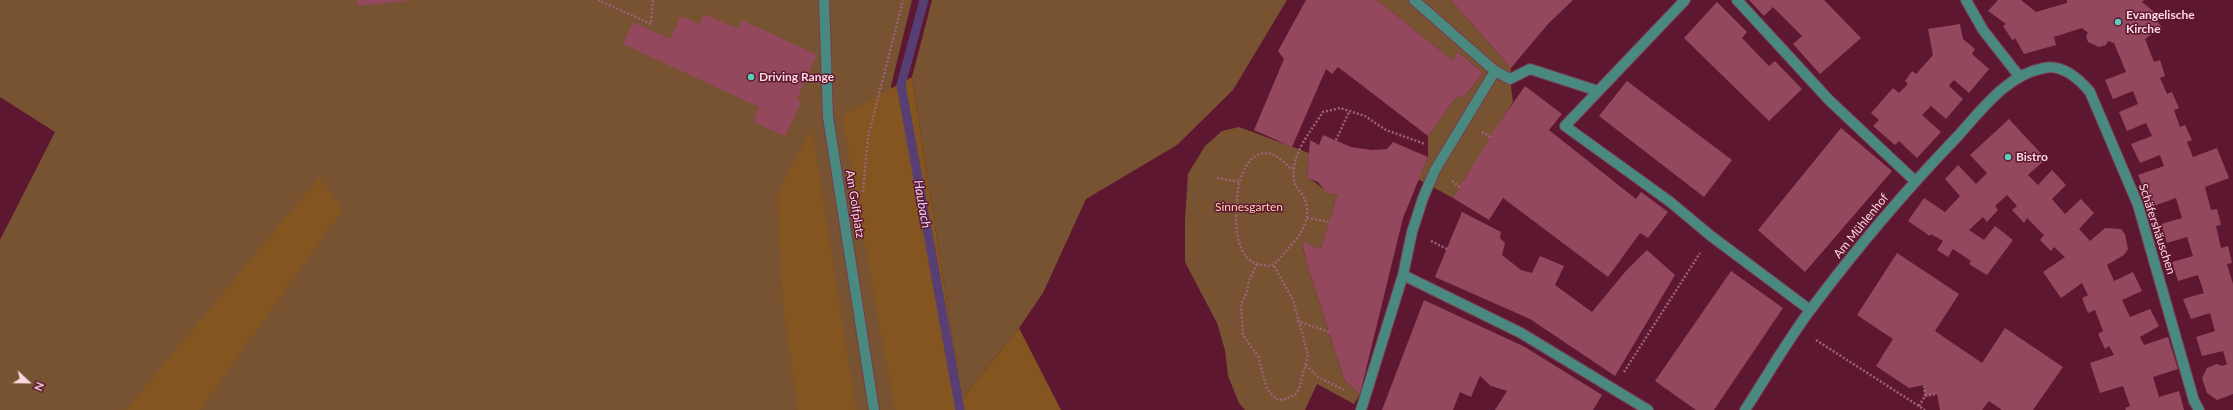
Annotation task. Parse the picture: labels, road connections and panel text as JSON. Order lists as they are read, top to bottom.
{
  "streets": {
    "street": ["Am Golfplatz", "Am Mühlenhof", "Schäfershäuschen"]
  },
  "crossings": [
    ["Am Mühlenhof", "Schäfershäuschen"]
  ],
  "water": ["Haubach"],
  "parks": ["Sinnesgarten"],
  "places": ["Evangelische Kirche", "Driving Range", "Bistro"],
  "north": "right"
}
